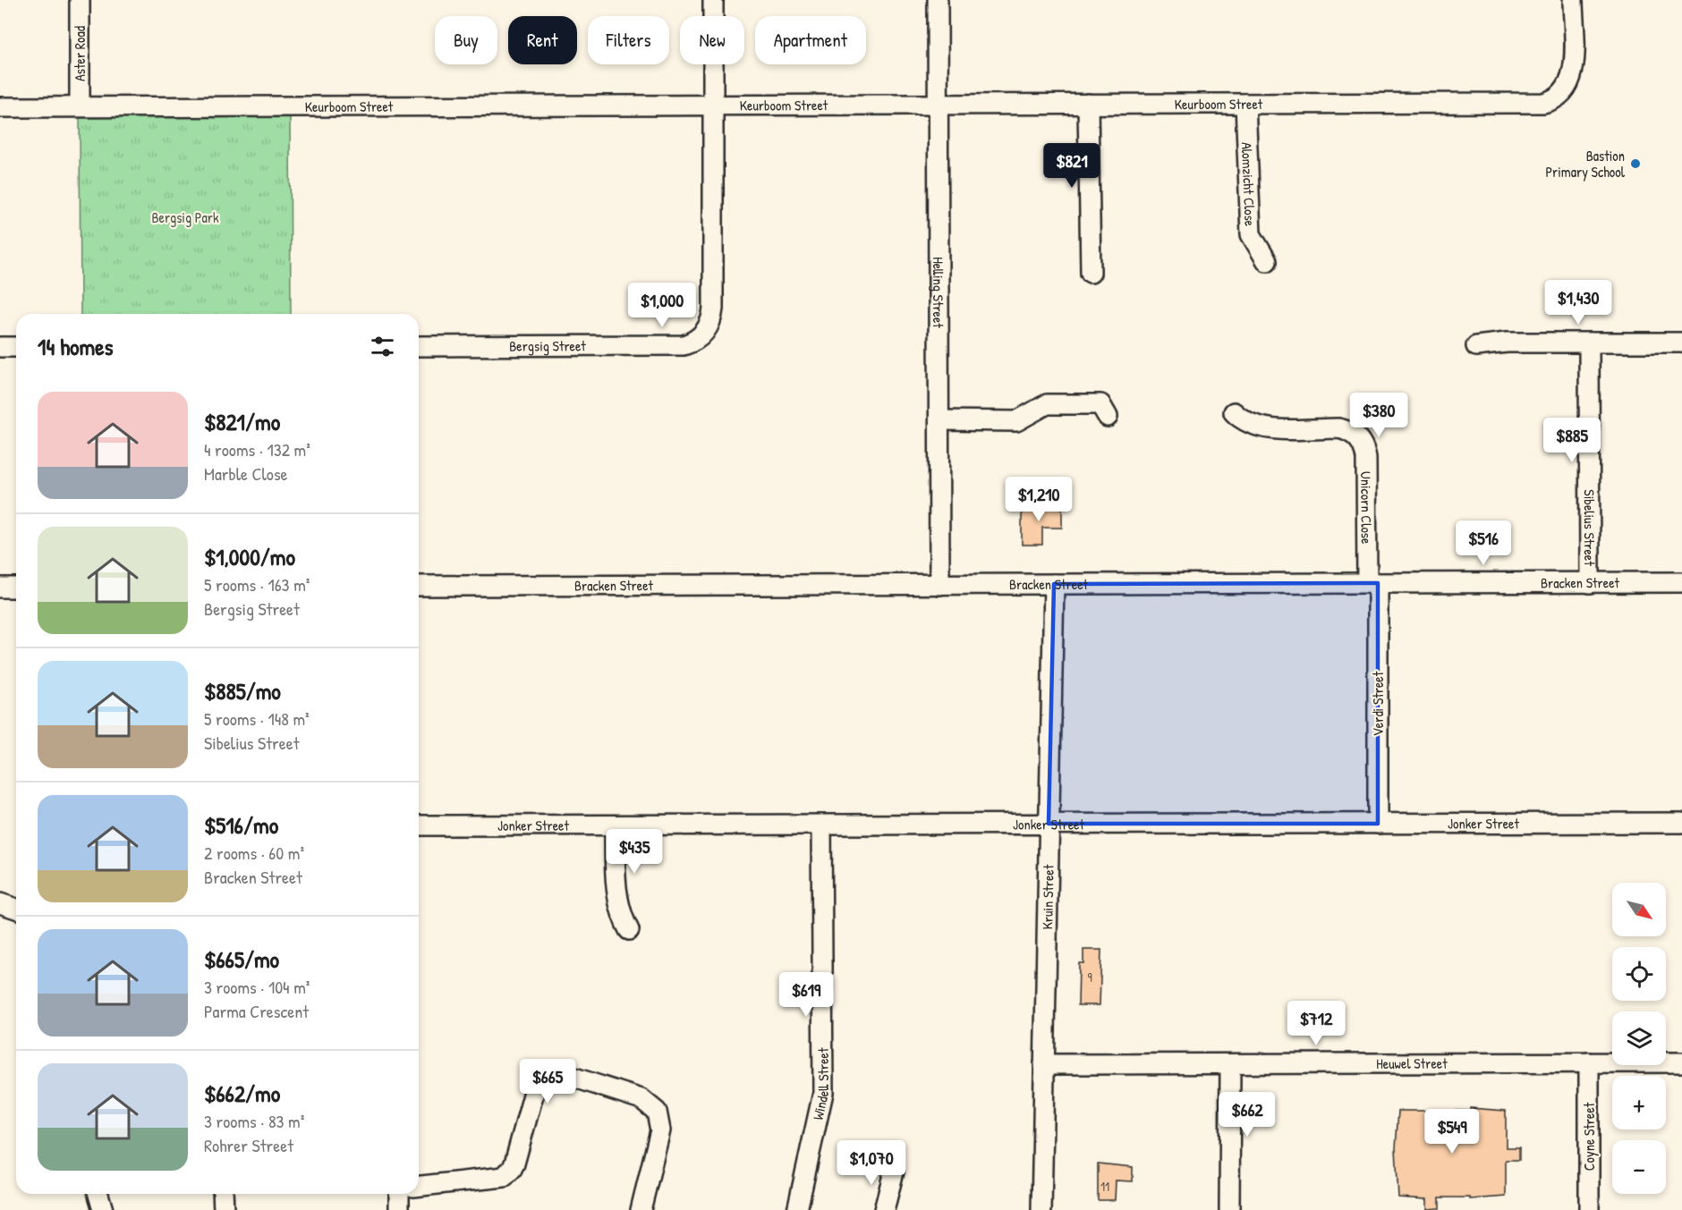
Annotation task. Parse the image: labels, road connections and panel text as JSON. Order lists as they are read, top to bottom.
{
  "streets": {
    "street": [
      "Aster Road",
      "Keurboom Street",
      "Alomzicht Close",
      "Helling Street",
      "Bergsig Street",
      "Unicorn Close",
      "Sibelius Street",
      "Bracken Street",
      "Verdi Street",
      "Jonker Street",
      "Kruin Street",
      "Heuwel Street",
      "Windell Street",
      "Coyne Street"
    ]
  },
  "crossings": [
    ["Aster Road", "Keurboom Street"],
    ["Keurboom Street", "Alomzicht Close"],
    ["Keurboom Street", "Helling Street"],
    ["Keurboom Street", "Bergsig Street"],
    ["Helling Street", "Bracken Street"],
    ["Unicorn Close", "Bracken Street"],
    ["Unicorn Close", "Verdi Street"],
    ["Sibelius Street", "Bracken Street"],
    ["Bracken Street", "Verdi Street"],
    ["Bracken Street", "Kruin Street"],
    ["Verdi Street", "Jonker Street"],
    ["Jonker Street", "Kruin Street"],
    ["Jonker Street", "Windell Street"],
    ["Kruin Street", "Heuwel Street"],
    ["Heuwel Street", "Coyne Street"]
  ],
  "parks": ["Bergsig Park"],
  "places": ["Bastion Primary School"],
  "house_numbers": ["9", "11"],
  "north": "bottom right",
  "page": {
    "chip": [
      "Buy",
      "Rent",
      "Filters",
      "New",
      "Apartment"
    ],
    "price": [
      "$821",
      "$1,430",
      "$1,000",
      "$380",
      "$885",
      "$1,210",
      "$516",
      "$435",
      "$619",
      "$712",
      "$665",
      "$662",
      "$549",
      "$1,070"
    ],
    "heading": "14 homes",
    "list": [
      {
        "name": "$821/mo",
        "note": "4 rooms · 132 m² · Marble Close"
      },
      {
        "name": "$1,000/mo",
        "note": "5 rooms · 163 m² · Bergsig Street"
      },
      {
        "name": "$885/mo",
        "note": "5 rooms · 148 m² · Sibelius Street"
      },
      {
        "name": "$516/mo",
        "note": "2 rooms · 60 m² · Bracken Street"
      },
      {
        "name": "$665/mo",
        "note": "3 rooms · 104 m² · Parma Crescent"
      },
      {
        "name": "$662/mo",
        "note": "3 rooms · 83 m² · Rohrer Street"
      }
    ],
    "map_buttons": ["+", "−"]
  }
}
